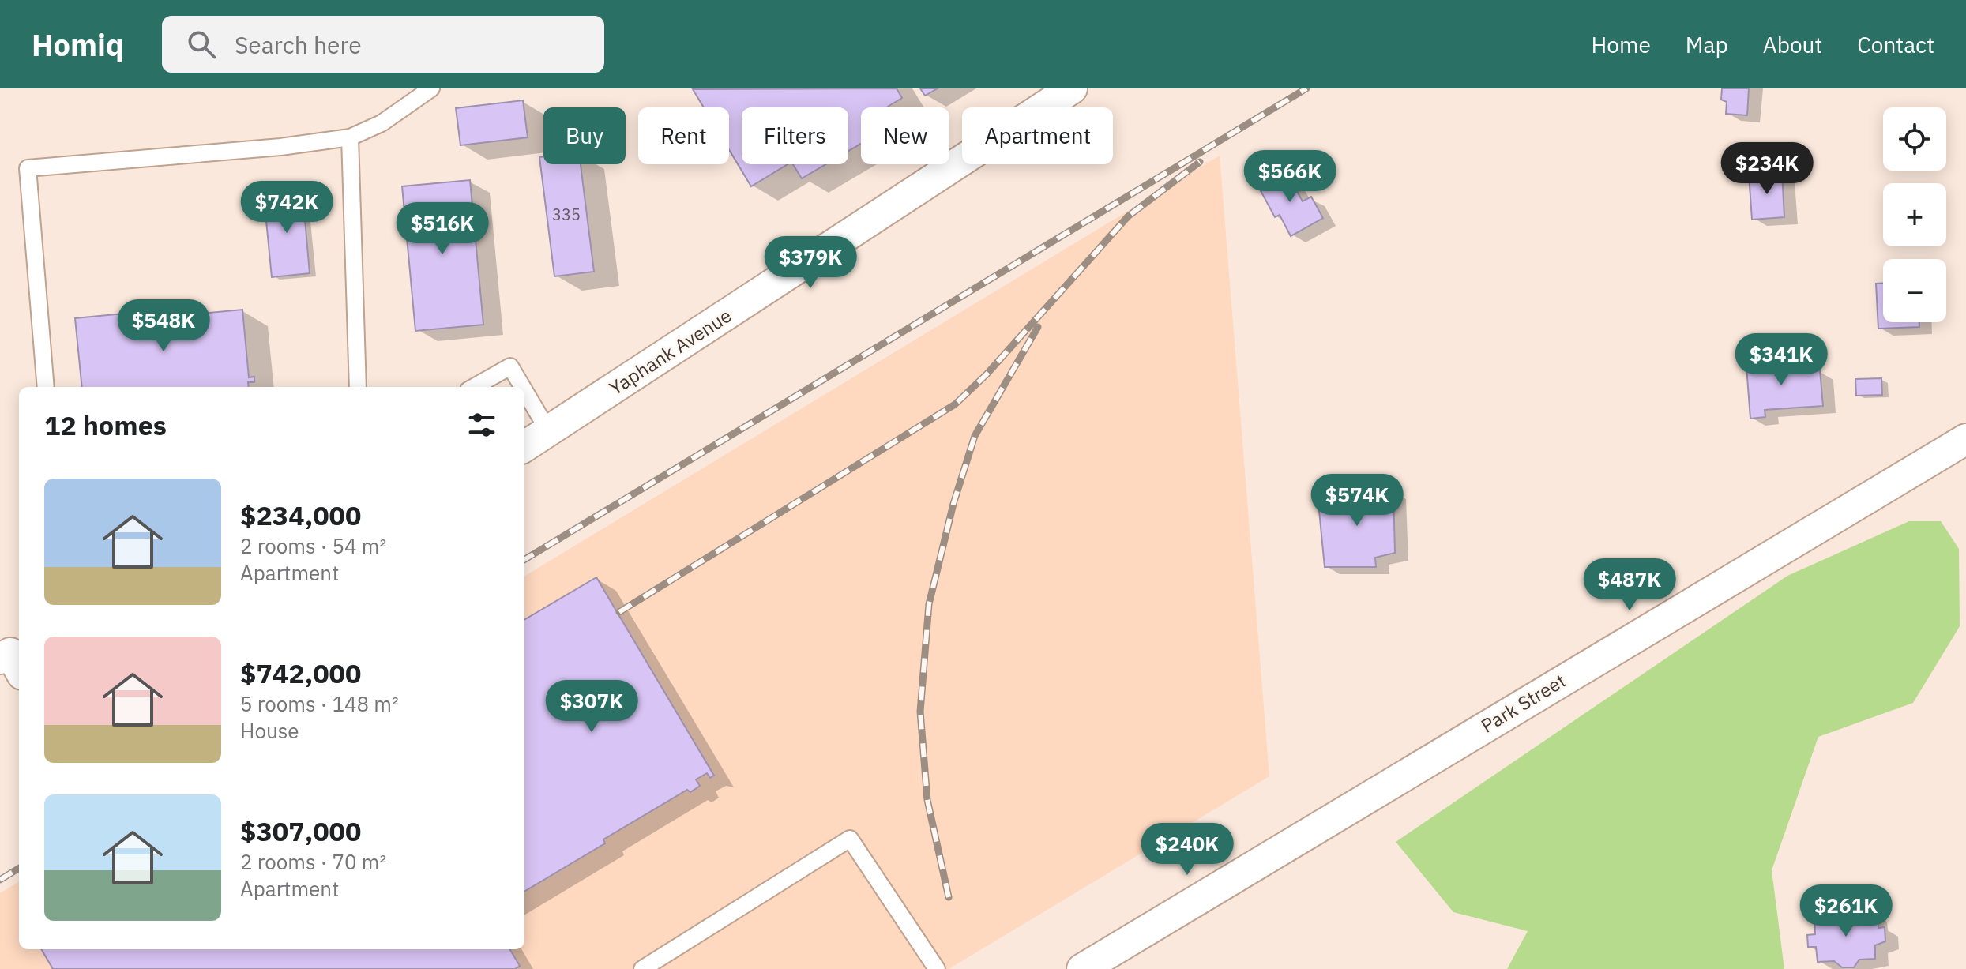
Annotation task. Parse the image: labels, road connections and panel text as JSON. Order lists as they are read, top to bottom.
{
  "streets": {
    "street": ["Yaphank Avenue", "Park Street"]
  },
  "house_numbers": ["335"],
  "page": {
    "header": "Homiq",
    "search": "Search here",
    "nav": [
      "Home",
      "Map",
      "About",
      "Contact"
    ],
    "map_buttons": ["+", "−"],
    "chip": [
      "Buy",
      "Rent",
      "Filters",
      "New",
      "Apartment"
    ],
    "price": [
      "$234K",
      "$566K",
      "$742K",
      "$516K",
      "$379K",
      "$548K",
      "$341K",
      "$574K",
      "$487K",
      "$307K",
      "$240K",
      "$261K"
    ],
    "heading": "12 homes",
    "list": [
      {
        "name": "$234,000",
        "note": "2 rooms · 54 m² · Apartment"
      },
      {
        "name": "$742,000",
        "note": "5 rooms · 148 m² · House"
      },
      {
        "name": "$307,000",
        "note": "2 rooms · 70 m² · Apartment"
      }
    ]
  }
}
